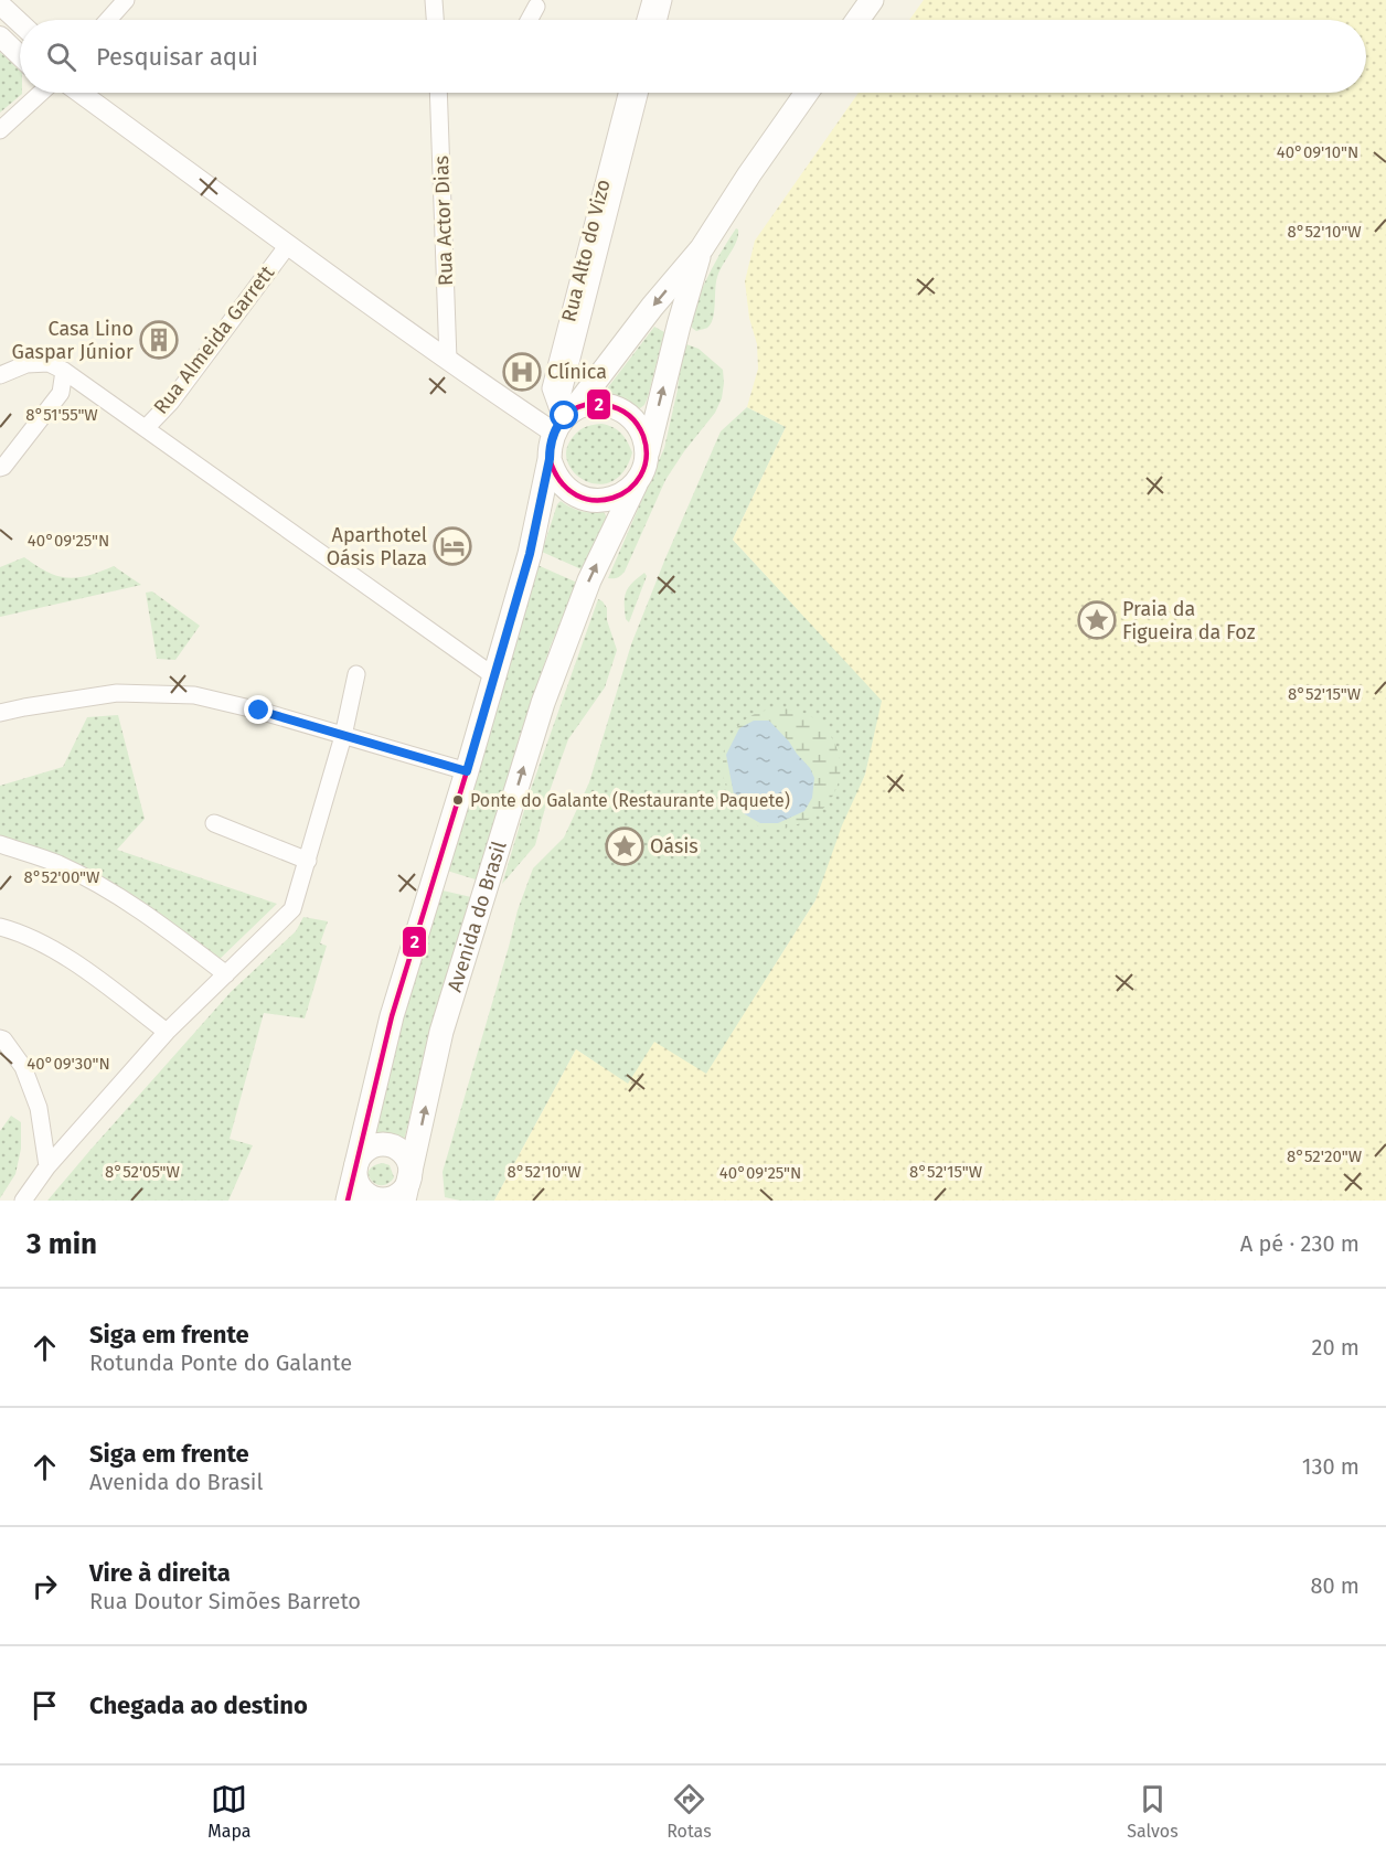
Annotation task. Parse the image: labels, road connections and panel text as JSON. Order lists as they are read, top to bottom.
{
  "streets": {
    "main road": ["Avenida do Brasil"],
    "street": ["Rua Actor Dias", "Rua Alto do Vizo", "Rua Almeida Garrett"]
  },
  "crossings": [
    ["Rua Alto do Vizo", "Avenida do Brasil"]
  ],
  "places": {
    "building": ["Casa Lino Gaspar Júnior"],
    "hospital": ["Clínica"],
    "hotel": ["Aparthotel Oásis Plaza"],
    "place": ["Praia da Figueira da Foz", "Oásis"],
    "other": ["Ponte do Galante (Restaurante Paquete)"]
  },
  "lines": ["transit line 2"],
  "page": {
    "search": "Pesquisar aqui",
    "heading": ["3 min", "A pé · 230 m"],
    "list": [
      ["Siga em frente", "Rotunda Ponte do Galante", "20 m"],
      ["Siga em frente", "Avenida do Brasil", "130 m"],
      ["Vire à direita", "Rua Doutor Simões Barreto", "80 m"],
      "Chegada ao destino"
    ],
    "nav": ["Mapa", "Rotas", "Salvos"]
  },
  "coordinates": [
    "40°09'10\"N",
    "8°52'10\"W",
    "8°51'55\"W",
    "40°09'25\"N",
    "8°52'15\"W",
    "8°52'00\"W",
    "40°09'30\"N",
    "8°52'20\"W",
    "8°52'05\"W"
  ]
}
